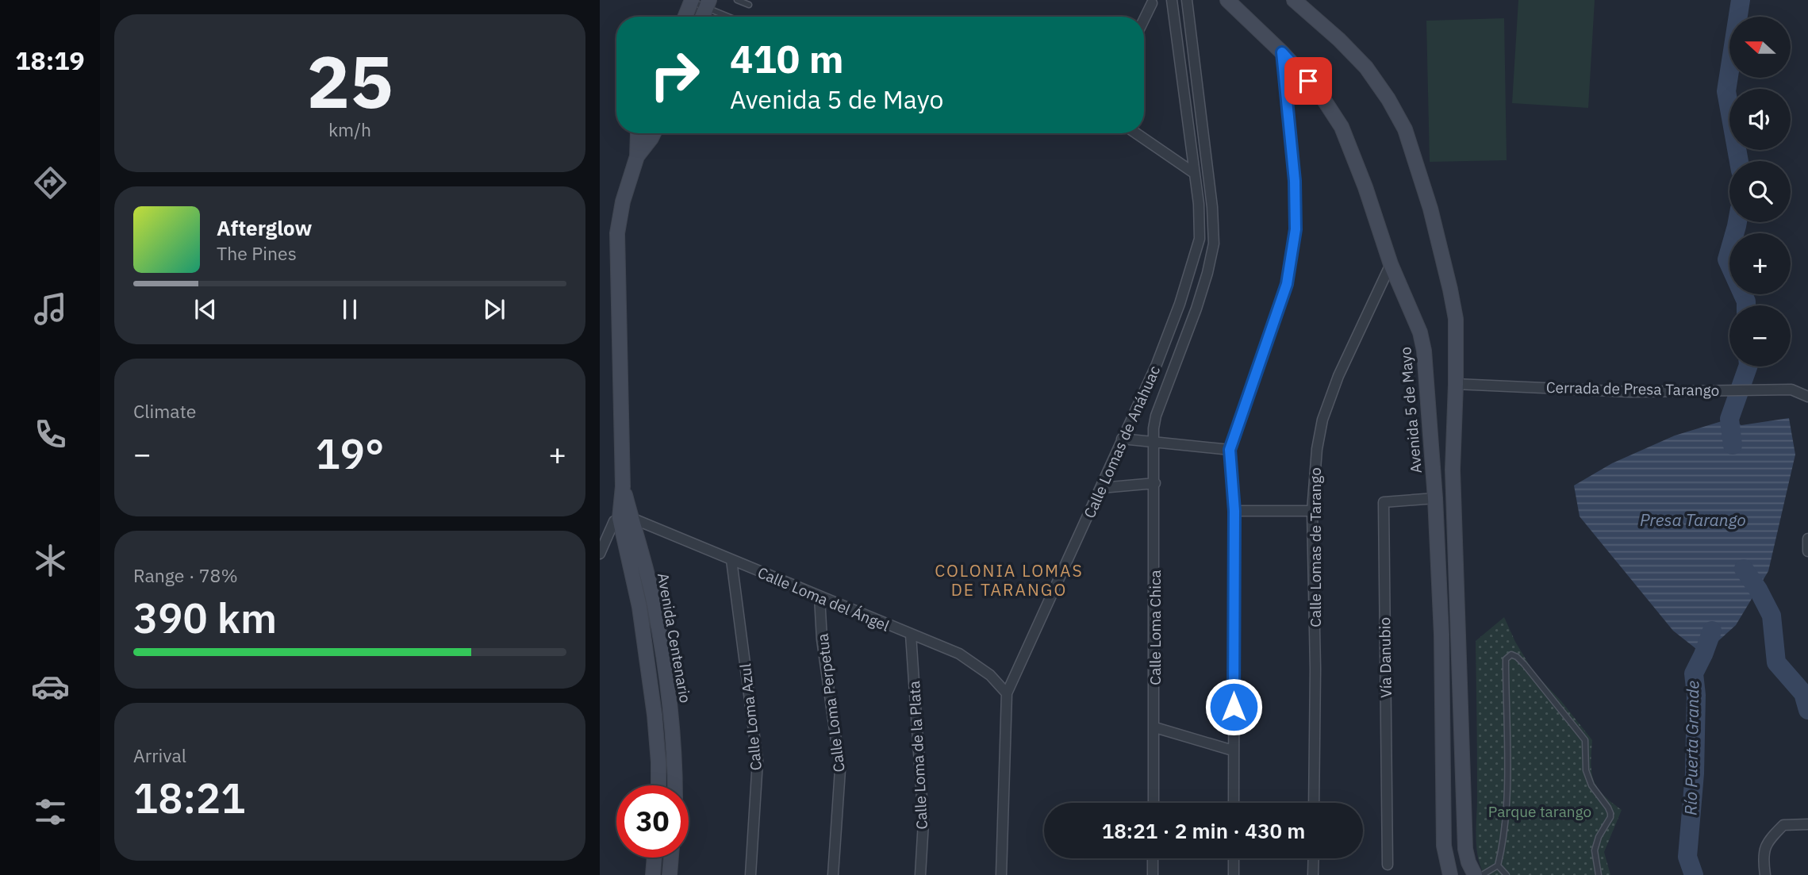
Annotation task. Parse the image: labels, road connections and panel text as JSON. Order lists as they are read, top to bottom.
{
  "streets": {
    "main road": ["Avenida 5 de Mayo", "Avenida Centenario"],
    "street": [
      "Cerrada de Presa Tarango",
      "Calle Lomas de Anáhuac",
      "Calle Lomas de Tarango",
      "Calle Loma del Ángel",
      "Calle Loma Chica",
      "Vía Danubio",
      "Calle Loma Perpetua",
      "Calle Loma Azul",
      "Calle Loma de la Plata"
    ]
  },
  "crossings": [
    ["Avenida 5 de Mayo", "Calle Lomas de Tarango"],
    ["Avenida 5 de Mayo", "Vía Danubio"],
    ["Calle Lomas de Anáhuac", "Calle Loma del Ángel"],
    ["Calle Lomas de Anáhuac", "Calle Loma Chica"],
    ["Calle Loma del Ángel", "Avenida Centenario"],
    ["Calle Loma del Ángel", "Calle Loma Perpetua"],
    ["Calle Loma del Ángel", "Calle Loma Azul"],
    ["Calle Loma del Ángel", "Calle Loma de la Plata"]
  ],
  "districts": ["COLONIA LOMAS DE TARANGO"],
  "water": ["Presa Tarango", "Río Puerta Grande"],
  "parks": ["Parque tarango"],
  "north": "left",
  "page": {
    "tabs": "18:19",
    "tile": [
      ["25", "km/h"],
      "Climate",
      ["Range · 78%", "390 km"],
      ["Arrival", "18:21"]
    ],
    "map_buttons": ["+", "−"],
    "turn": ["410 m", "Avenida 5 de Mayo"],
    "song": ["Afterglow", "The Pines"],
    "heat": ["−", "19°", "+"],
    "limit": "30",
    "trip": "18:21 · 2 min · 430 m"
  }
}
